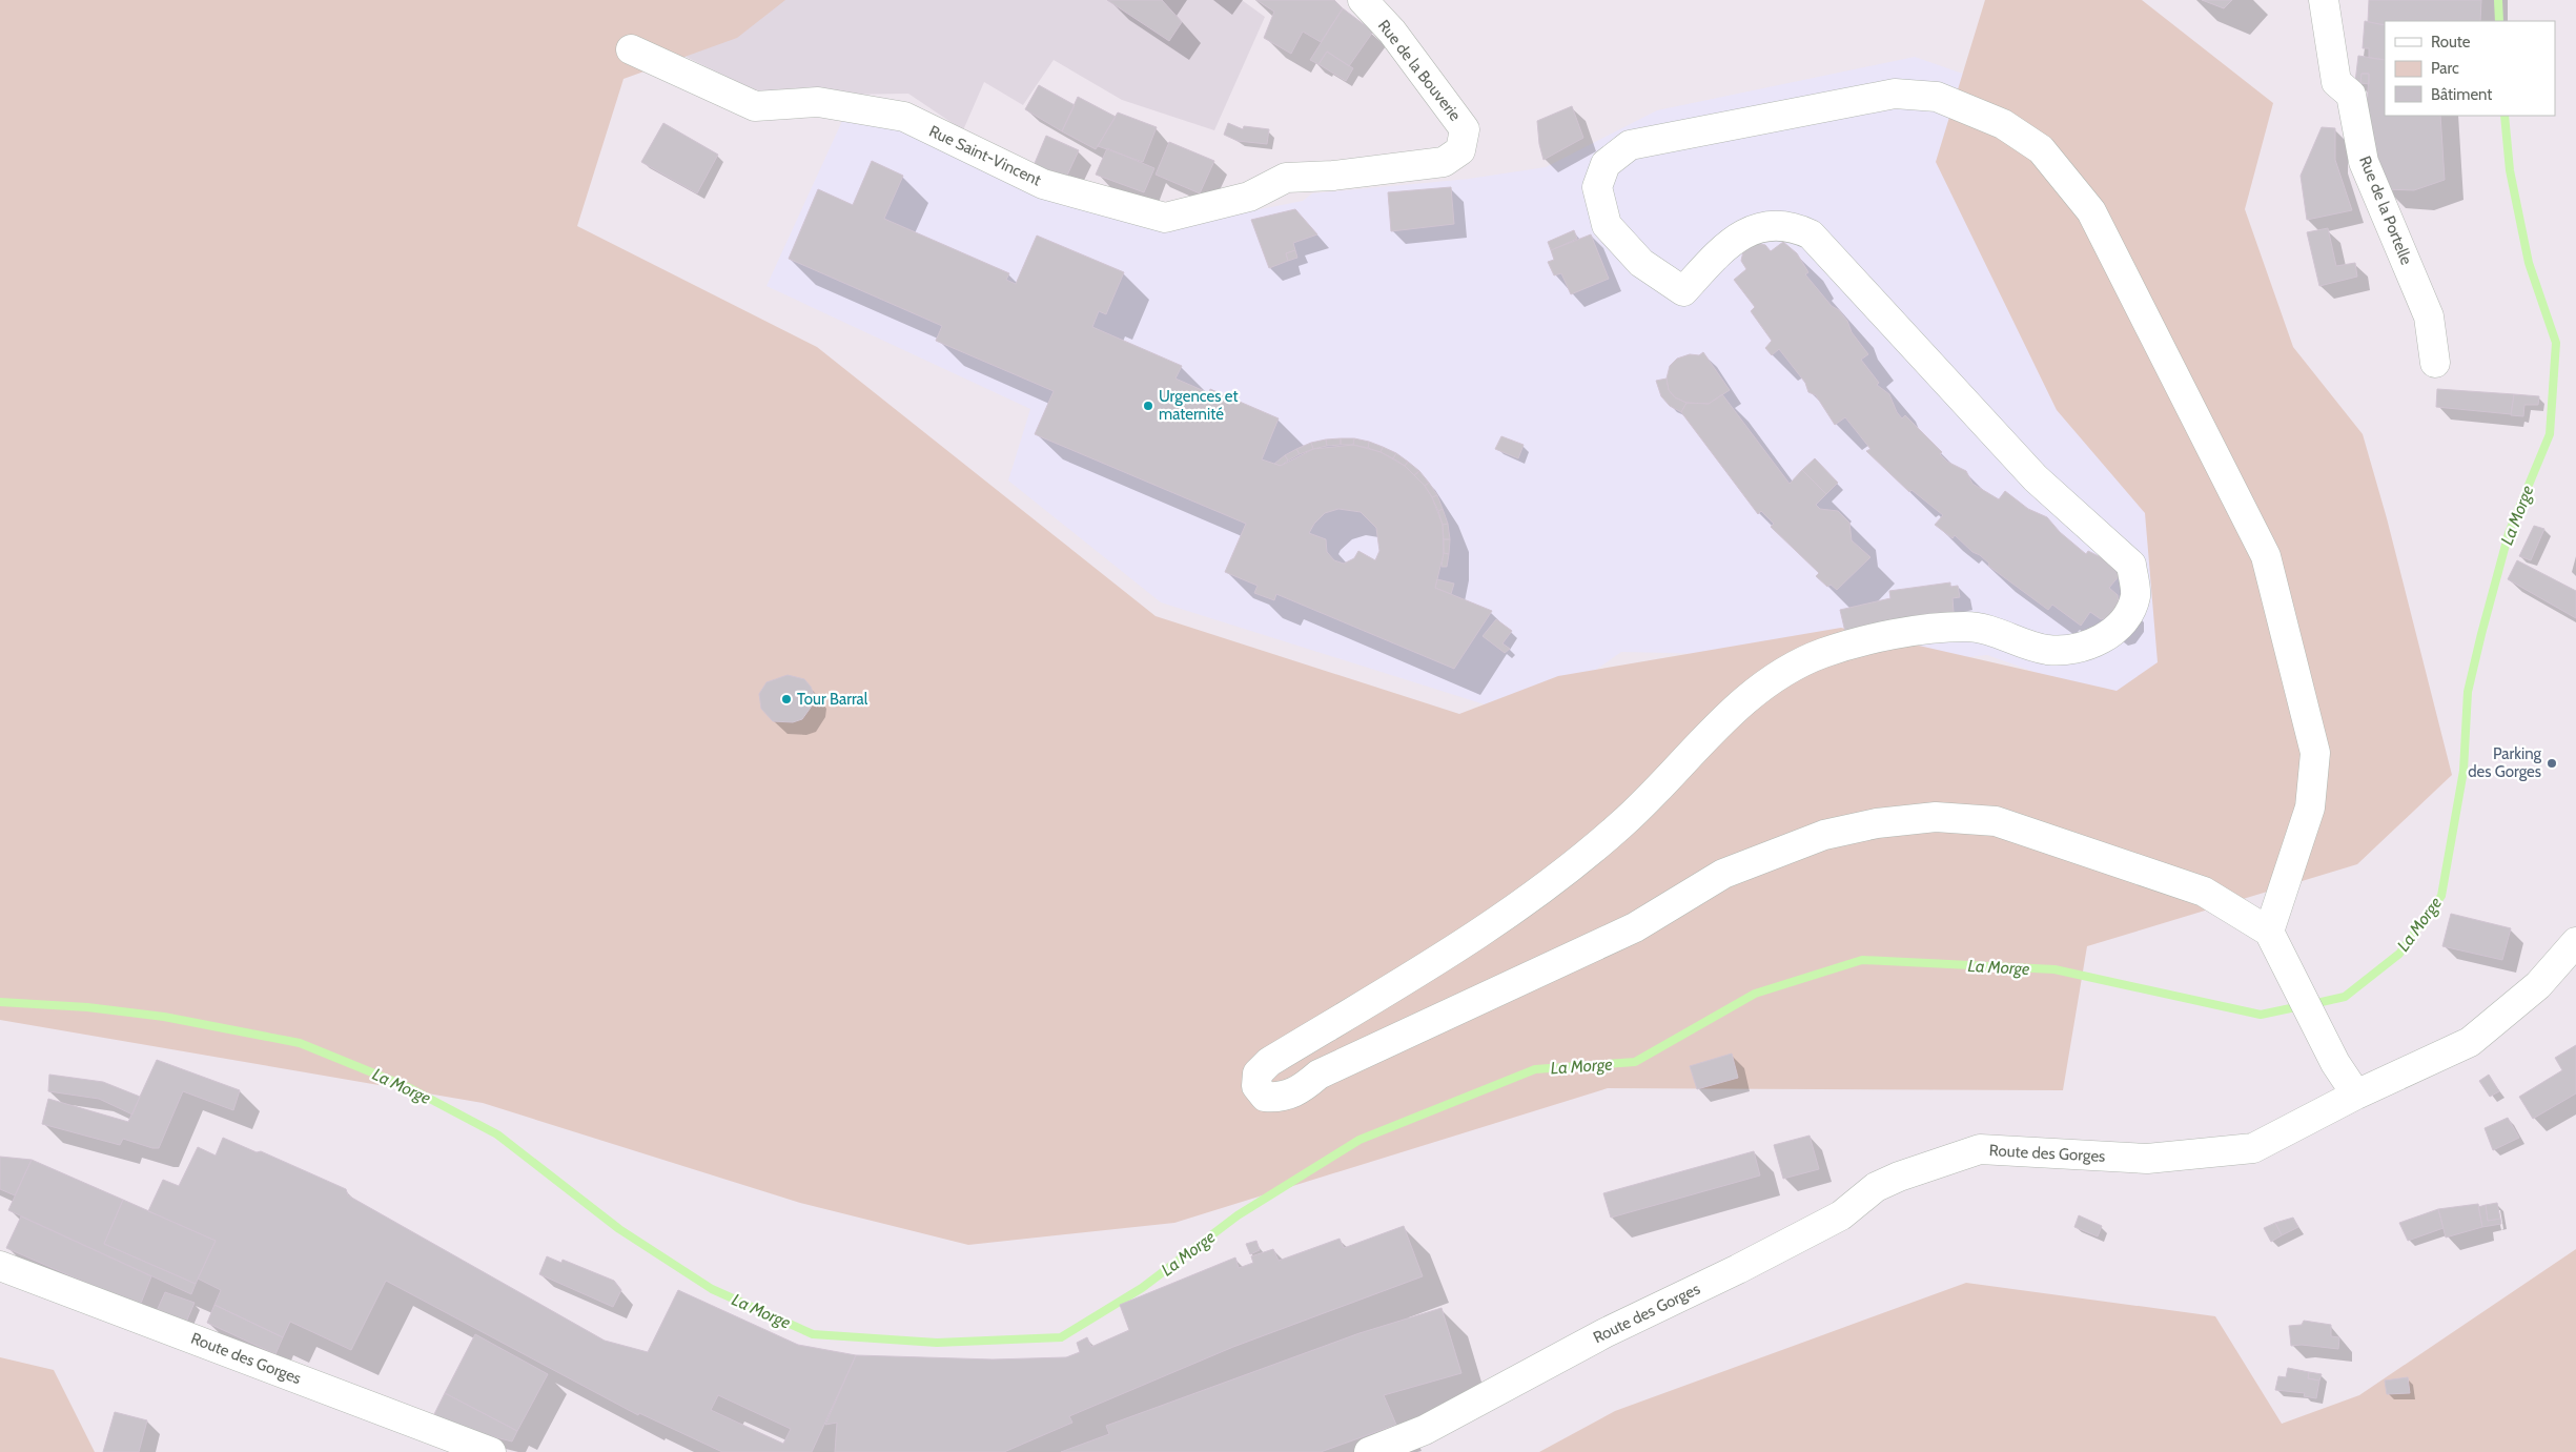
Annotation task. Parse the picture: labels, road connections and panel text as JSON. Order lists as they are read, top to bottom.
{
  "streets": {
    "street": [
      "Rue de la Bouverie",
      "Rue Saint-Vincent",
      "Rue de la Portelle",
      "Route des Gorges"
    ]
  },
  "crossings": [
    ["Rue de la Bouverie", "Rue Saint-Vincent"]
  ],
  "water": ["La Morge"],
  "places": ["Urgences et maternité", "Tour Barral", "Parking des Gorges"],
  "legend": ["Route", "Parc", "Bâtiment"]
}
